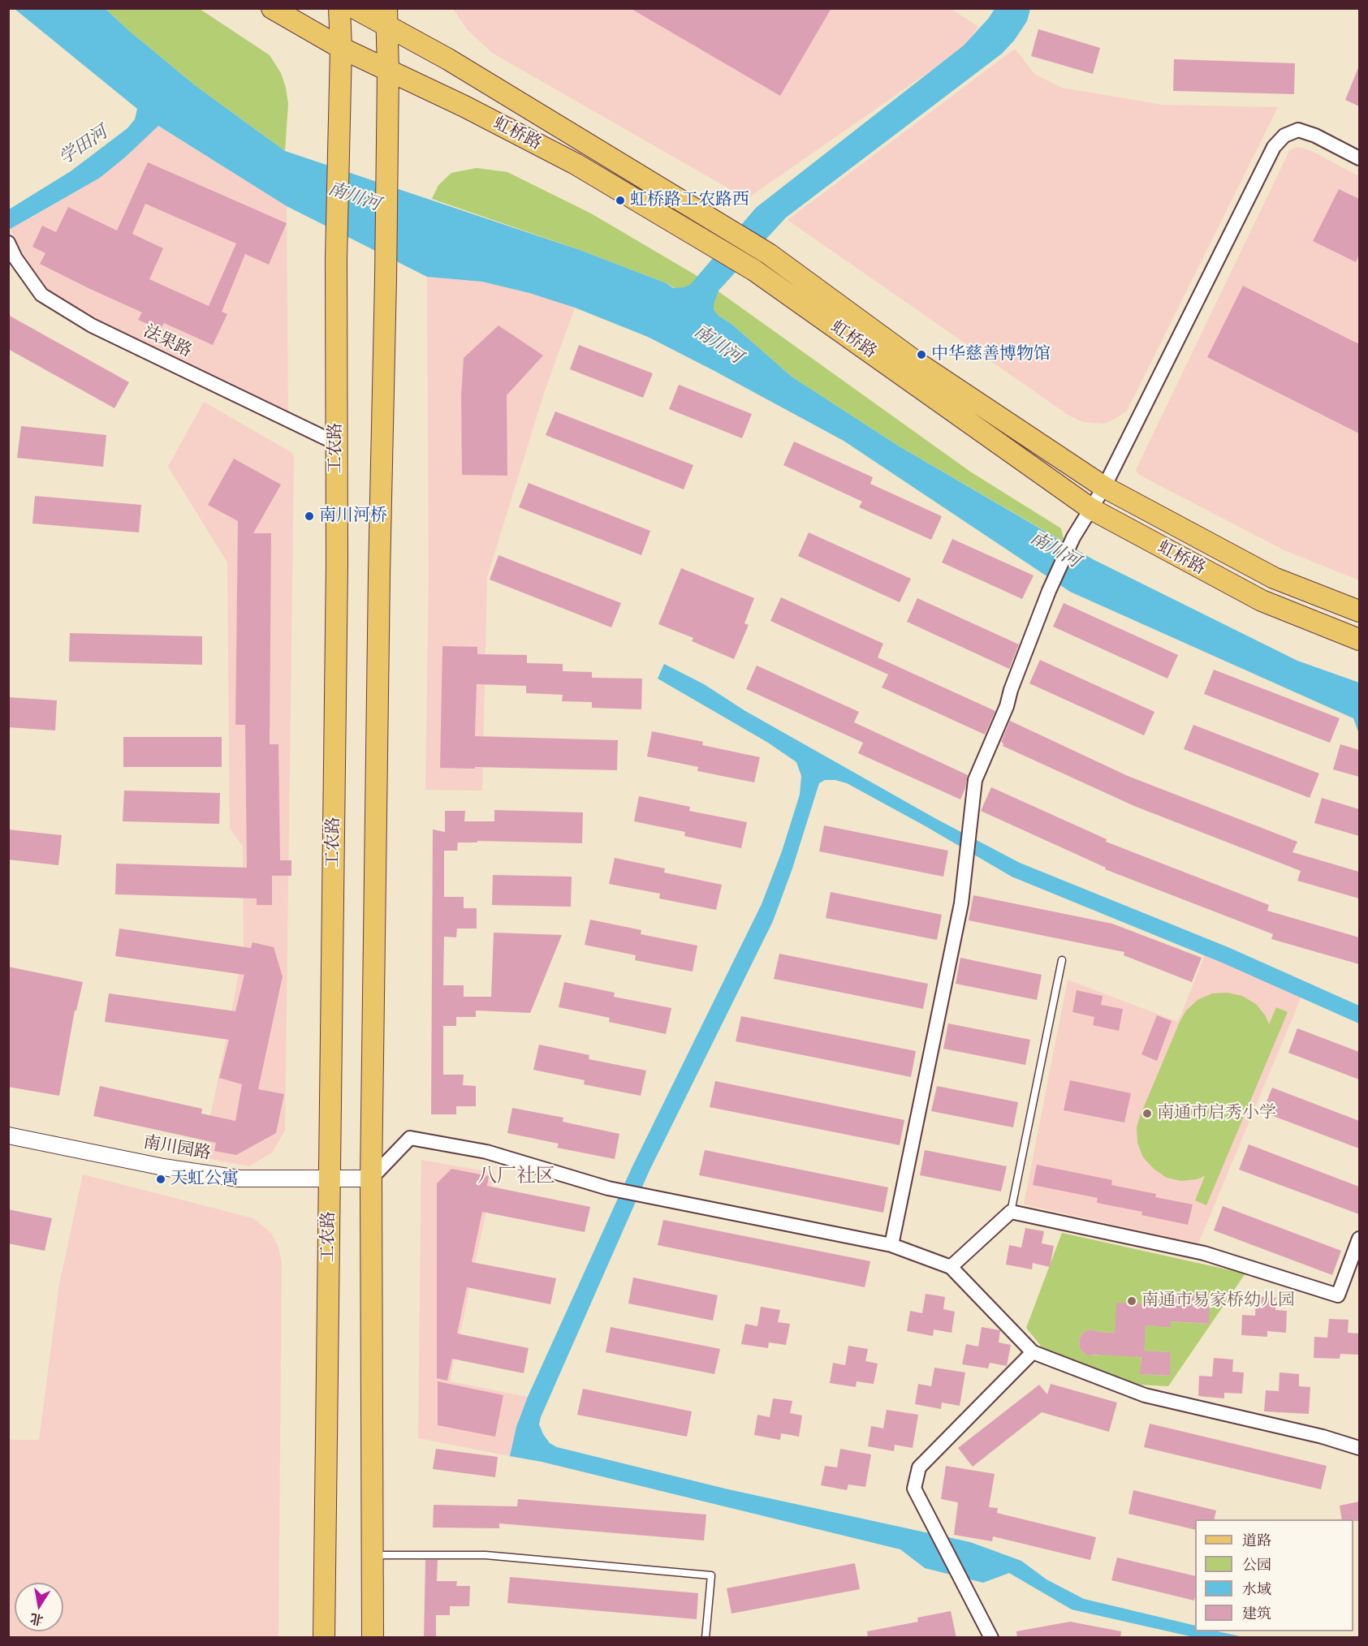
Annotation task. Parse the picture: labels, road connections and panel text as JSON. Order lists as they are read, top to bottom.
{
  "streets": {
    "main road": ["虹桥路", "工农路"],
    "street": ["法果路", "南川园路"]
  },
  "crossings": [
    ["虹桥路", "工农路"],
    ["法果路", "工农路"],
    ["工农路", "南川园路"]
  ],
  "districts": ["八厂社区"],
  "water": ["学田河", "南川河"],
  "places": [
    "虹桥路工农路西",
    "中华慈善博物馆",
    "南川河桥",
    "南通市启秀小学",
    "天虹公寓",
    "南通市易家桥幼儿园"
  ],
  "legend": [
    "道路",
    "公园",
    "水域",
    "建筑"
  ],
  "north": "bottom"
}
